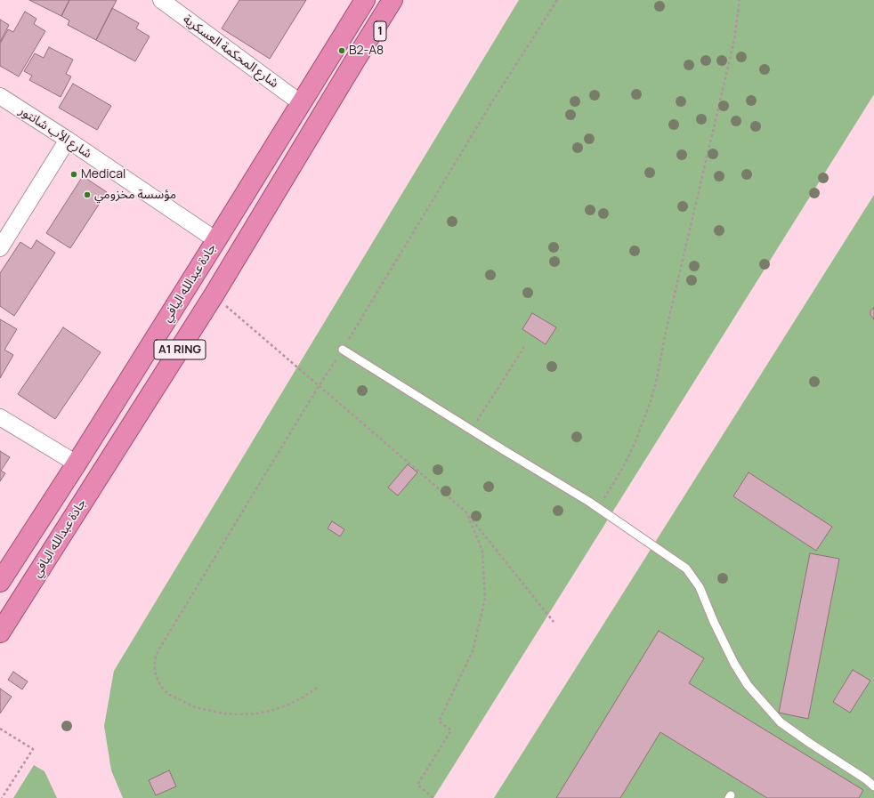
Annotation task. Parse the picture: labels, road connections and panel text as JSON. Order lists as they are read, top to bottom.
{
  "streets": {
    "highway": ["1", "جادة عبدالله اليافي", "A1 RING"],
    "street": ["شارع المحكمة العسكرية", "شارع الأب شانتور"]
  },
  "crossings": [
    ["1", "جادة عبدالله اليافي"],
    ["1", "A1 RING"],
    ["شارع المحكمة العسكرية", "جادة عبدالله اليافي"],
    ["شارع الأب شانتور", "جادة عبدالله اليافي"],
    ["جادة عبدالله اليافي", "A1 RING"]
  ],
  "places": ["B2-A8", "Medical", "مؤسسة مخزومي"]
}
